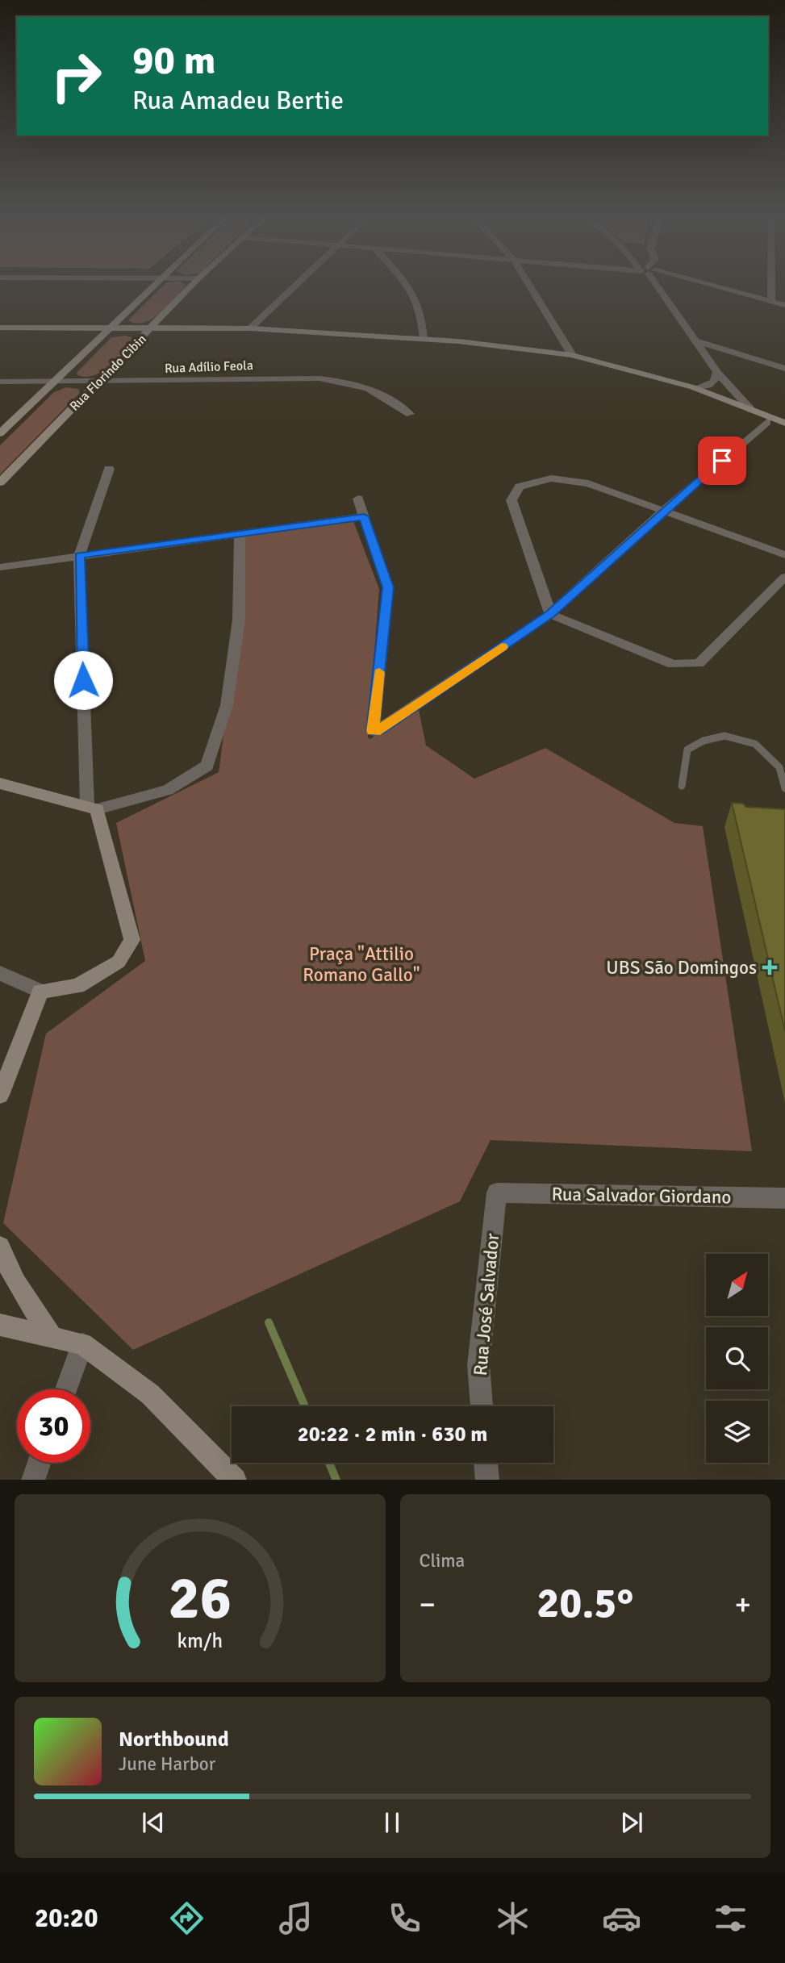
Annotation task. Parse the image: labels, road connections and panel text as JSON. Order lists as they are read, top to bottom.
{
  "streets": {
    "main road": ["Rua Florindo Cibin"],
    "street": ["Rua Adílio Feola", "Rua Salvador Giordano", "Rua José Salvador"]
  },
  "crossings": [
    ["Rua Adílio Feola", "Rua Florindo Cibin"],
    ["Rua Salvador Giordano", "Rua José Salvador"]
  ],
  "parks": ["Praça \"Attilio Romano Gallo\""],
  "places": {
    "health": ["UBS São Domingos"]
  },
  "north": "top right",
  "page": {
    "turn": ["90 m", "Rua Amadeu Bertie"],
    "limit": "30",
    "trip": "20:22 · 2 min · 630 m",
    "tile": "Clima",
    "heat": ["−", "20.5°", "+"],
    "song": ["Northbound", "June Harbor"],
    "tabs": "20:20",
    "gauge": ["26", "km/h"]
  }
}
